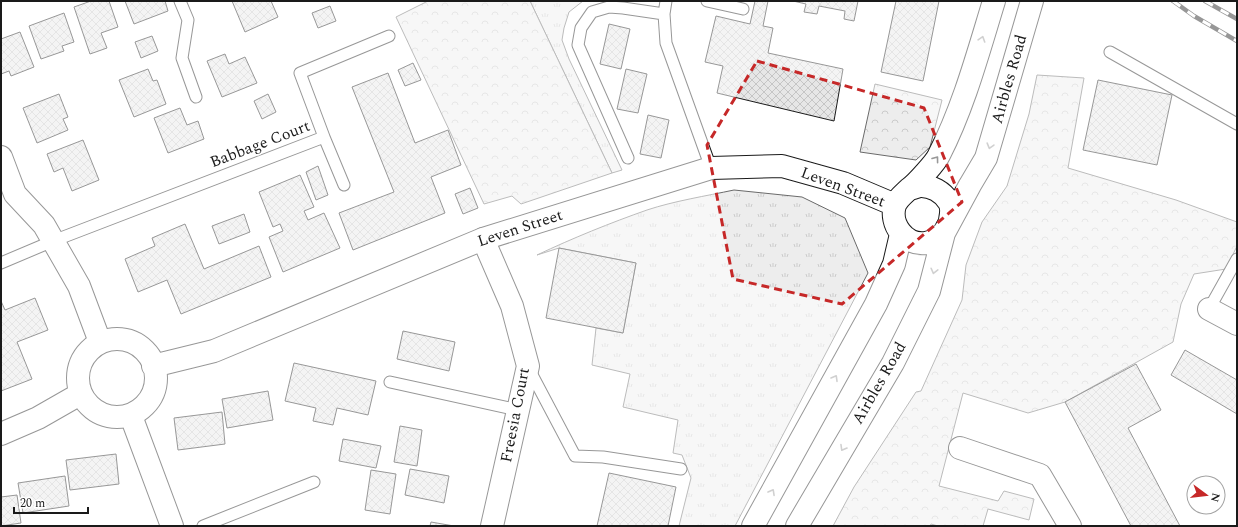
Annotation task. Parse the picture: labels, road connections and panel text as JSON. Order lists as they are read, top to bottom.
{
  "streets": {
    "street": ["Airbles Road", "Leven Street", "Freesia Court"],
    "lane": ["Babbage Court"]
  },
  "crossings": [
    ["Airbles Road", "Leven Street"],
    ["Leven Street", "Freesia Court"]
  ],
  "scale_bar": "20 m",
  "north": "right"
}
